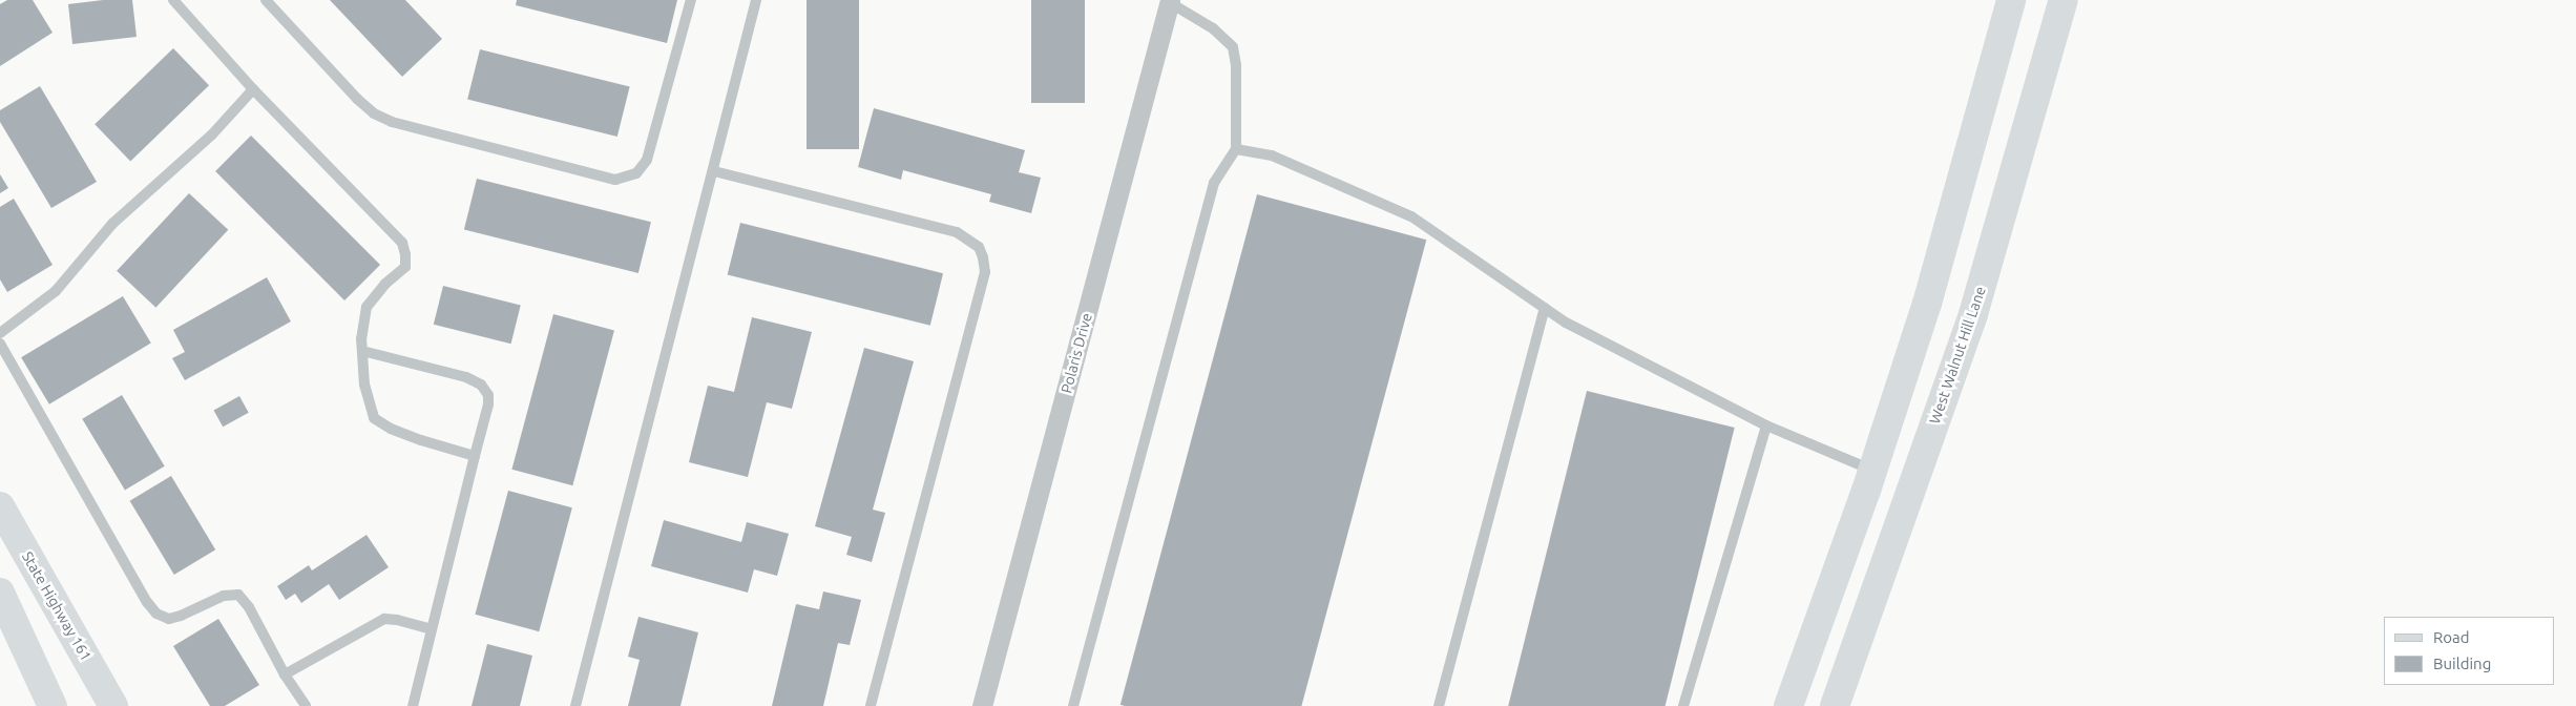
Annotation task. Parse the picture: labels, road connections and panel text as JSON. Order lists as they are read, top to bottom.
{
  "streets": {
    "main road": ["West Walnut Hill Lane", "State Highway 161"],
    "street": ["Polaris Drive"]
  },
  "legend": ["Road", "Building"]
}
